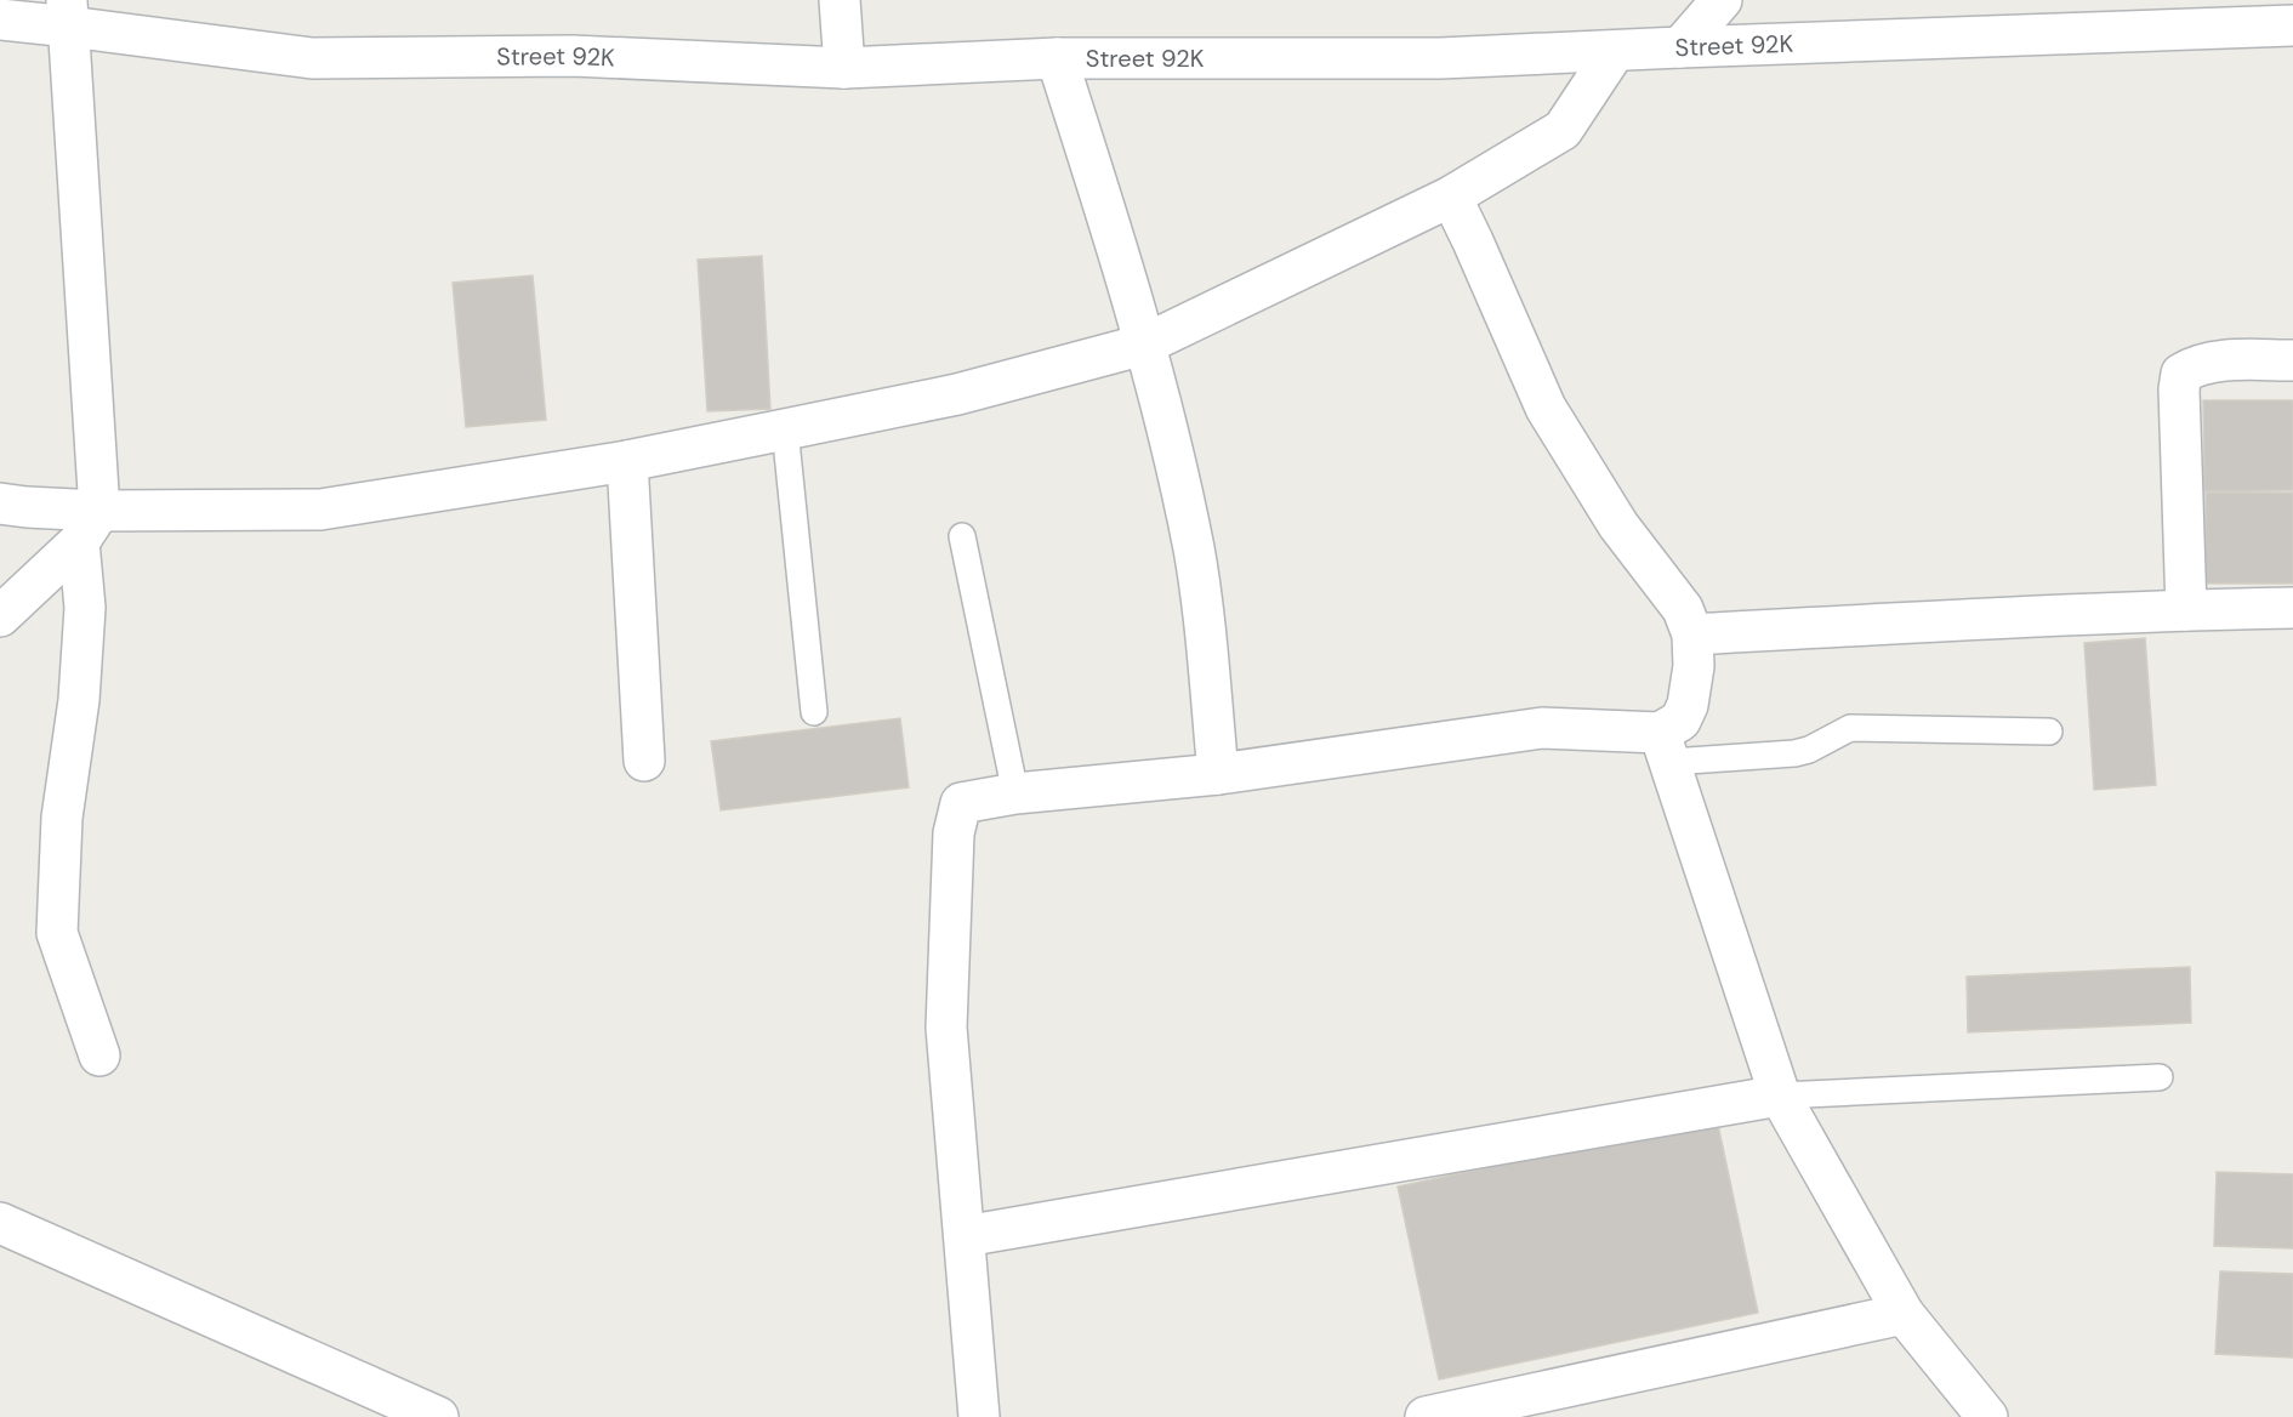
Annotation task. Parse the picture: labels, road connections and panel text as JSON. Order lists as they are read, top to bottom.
{
  "streets": {
    "street": ["Street 92K"]
  }
}
